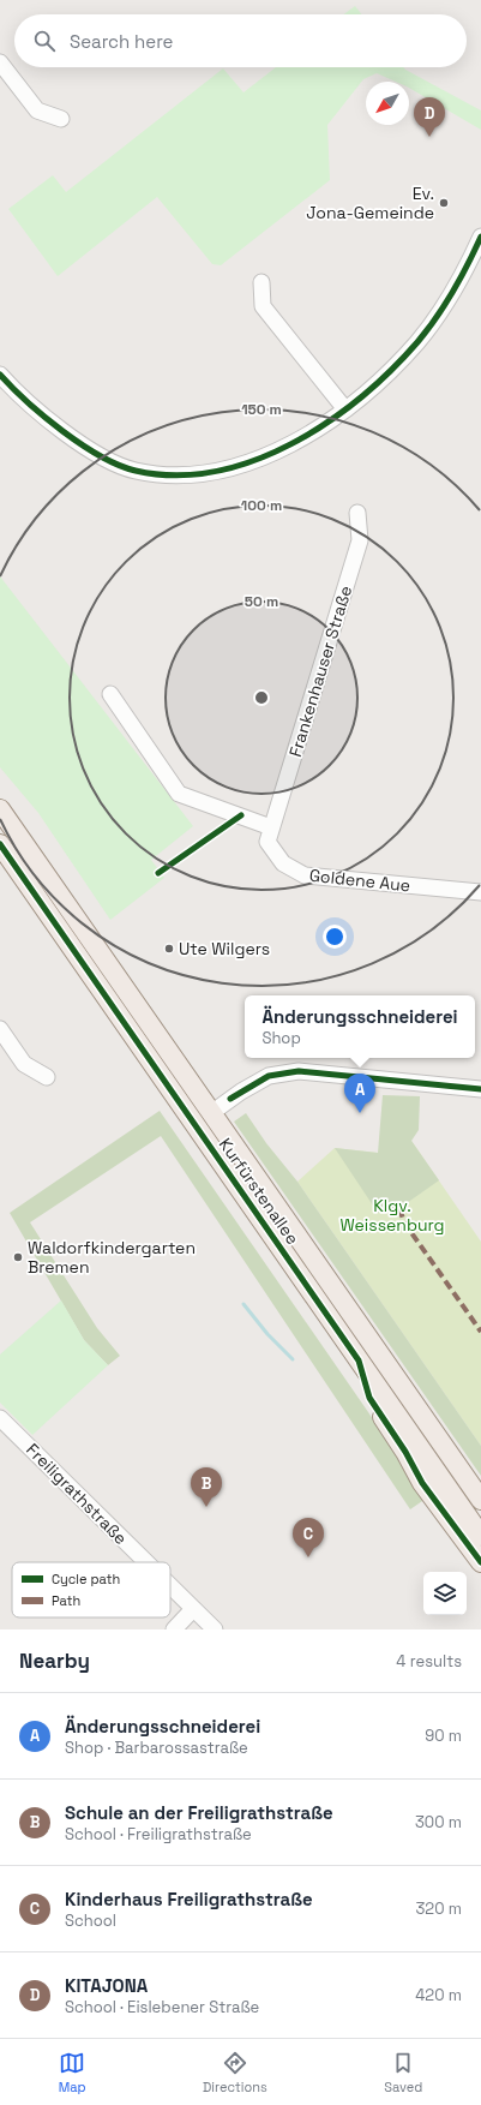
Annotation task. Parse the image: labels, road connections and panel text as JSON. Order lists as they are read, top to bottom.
{
  "streets": {
    "main road": ["Kurfürstenallee"],
    "street": ["Frankenhauser Straße", "Goldene Aue", "Freiligrathstraße"]
  },
  "crossings": [
    ["Frankenhauser Straße", "Goldene Aue"]
  ],
  "parks": ["Klgv. Weissenburg"],
  "places": ["Ev. Jona-Gemeinde", "Ute Wilgers", "Waldorfkindergarten Bremen"],
  "legend": ["Cycle path", "Path"],
  "north": "bottom left",
  "page": {
    "search": "Search here",
    "pins": [
      "D",
      "A",
      "B",
      "C"
    ],
    "popup": ["Änderungsschneiderei", "Shop"],
    "heading": ["Nearby", "4 results"],
    "list": [
      {
        "mark": "A",
        "name": "Änderungsschneiderei",
        "note": "Shop · Barbarossastraße",
        "value": "90 m"
      },
      {
        "mark": "B",
        "name": "Schule an der Freiligrathstraße",
        "note": "School · Freiligrathstraße",
        "value": "300 m"
      },
      {
        "mark": "C",
        "name": "Kinderhaus Freiligrathstraße",
        "note": "School",
        "value": "320 m"
      },
      {
        "mark": "D",
        "name": "KITAJONA",
        "note": "School · Eislebener Straße",
        "value": "420 m"
      }
    ],
    "nav": ["Map", "Directions", "Saved"]
  },
  "rings": ["150 m", "100 m", "50 m"]
}
